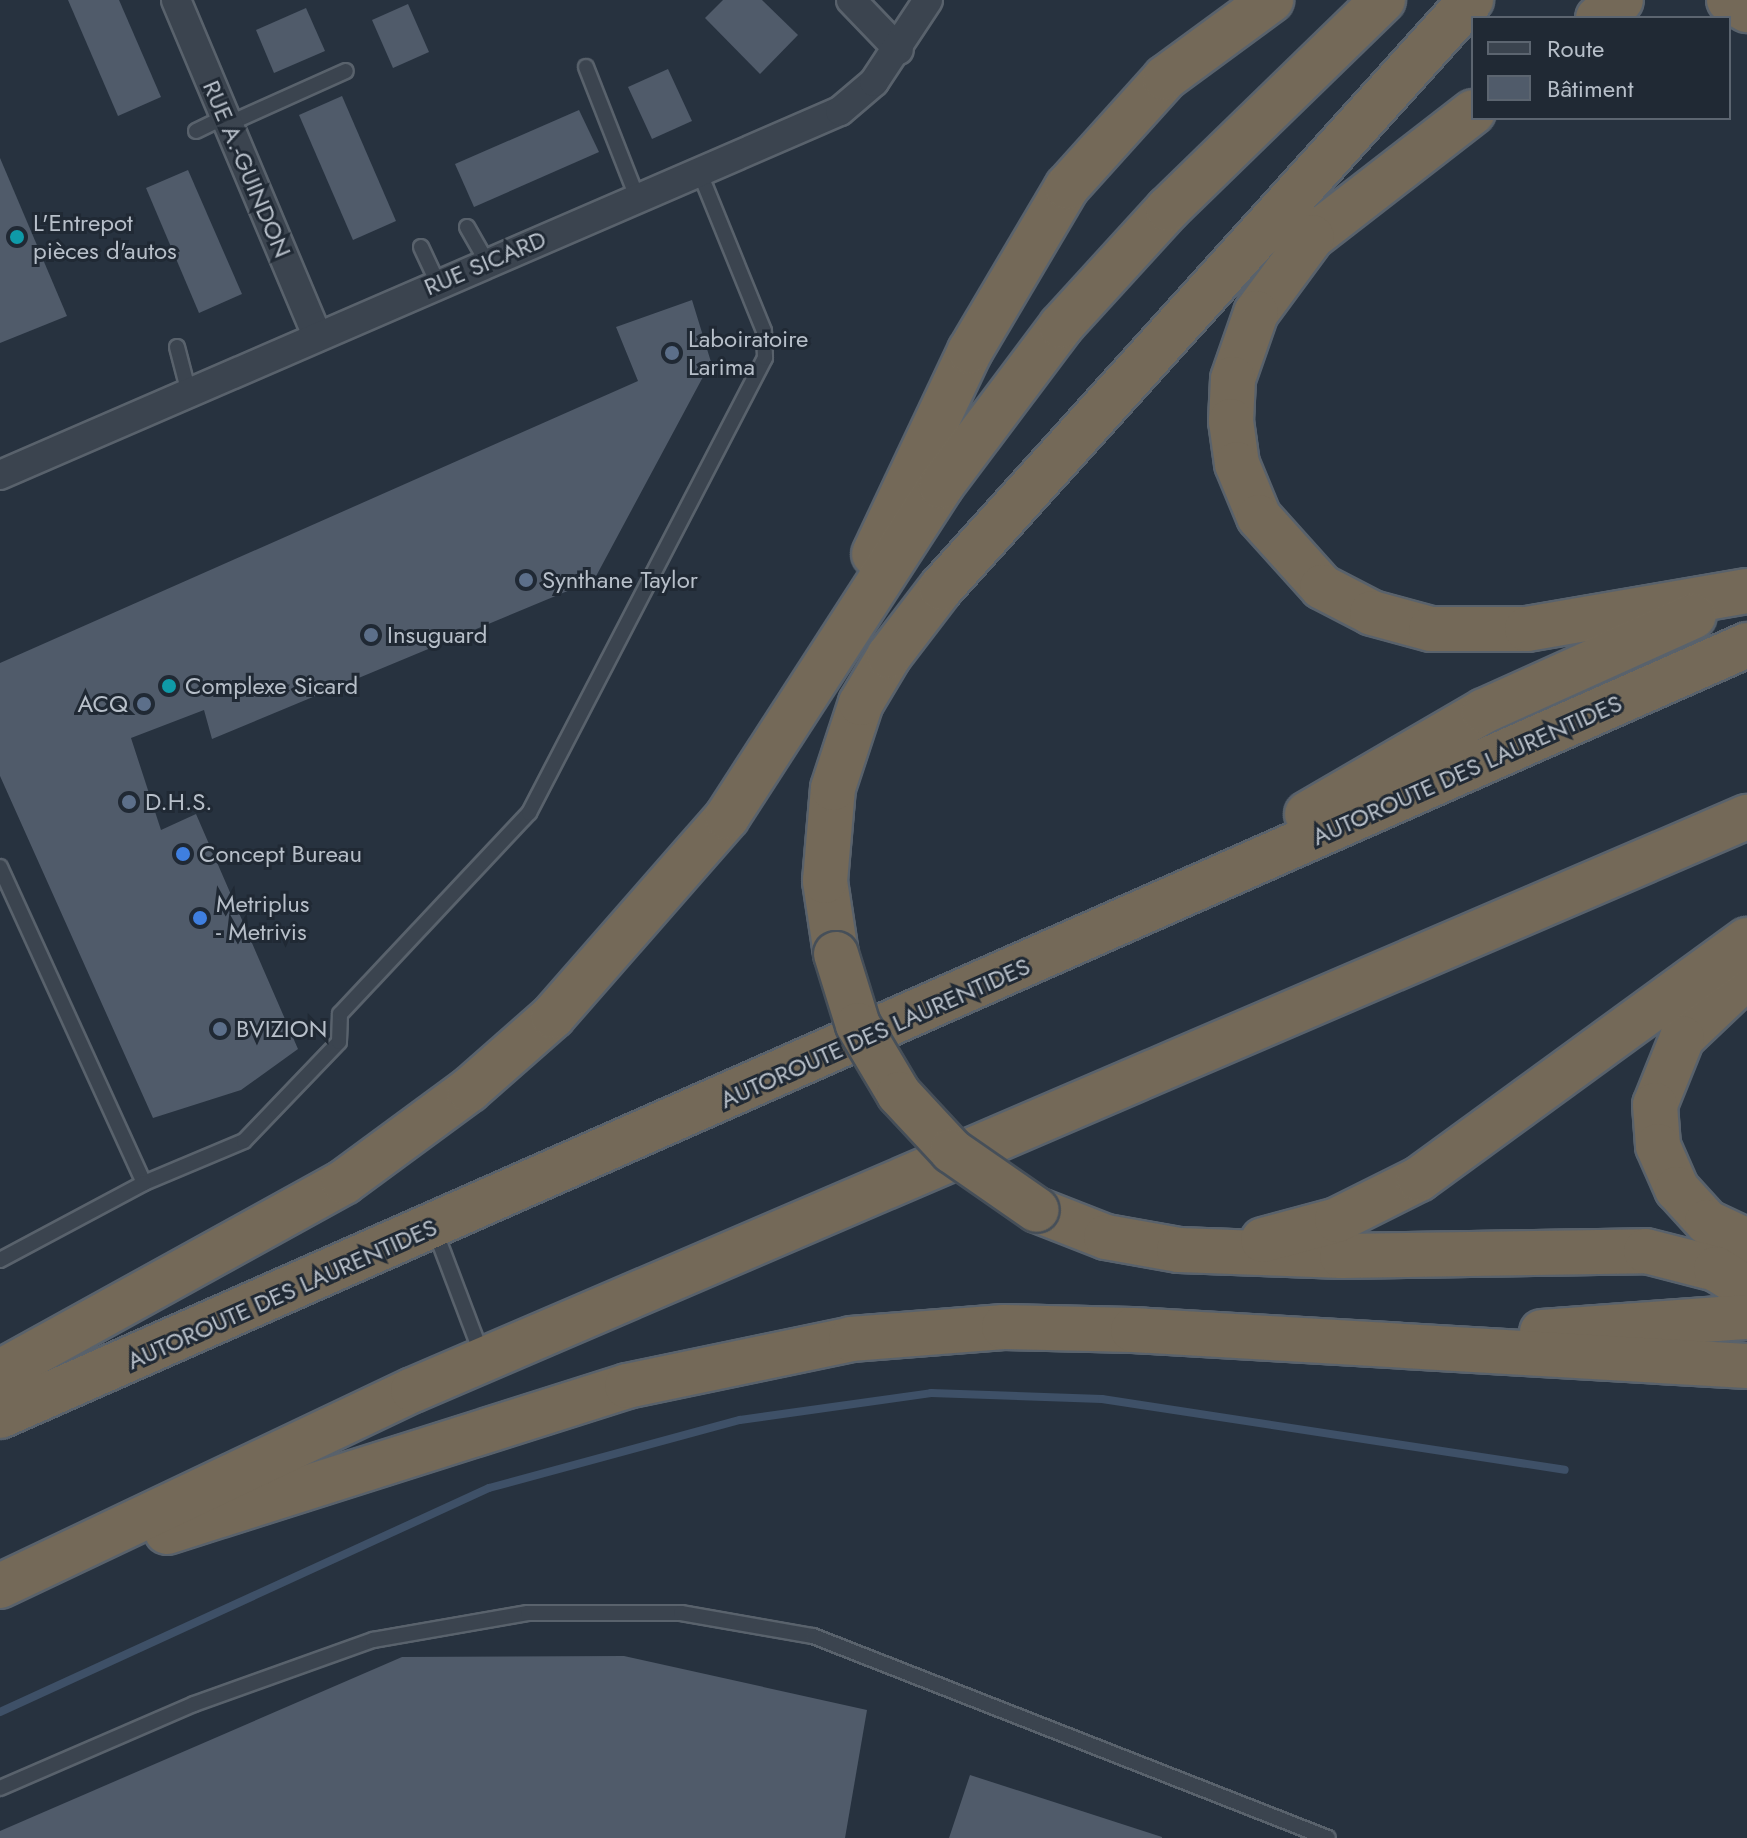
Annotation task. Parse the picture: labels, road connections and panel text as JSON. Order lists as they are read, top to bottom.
{
  "streets": {
    "highway": ["AUTOROUTE DES LAURENTIDES"],
    "street": ["RUE A.-GUINDON", "RUE SICARD"]
  },
  "crossings": [
    ["RUE A.-GUINDON", "RUE SICARD"]
  ],
  "places": [
    "L'Entrepot pièces d'autos",
    "Laboiratoire Larima",
    "Synthane Taylor",
    "Insuguard",
    "Complexe Sicard",
    "ACQ",
    "D.H.S.",
    "Concept Bureau",
    "Metriplus - Metrivis",
    "BVIZION"
  ],
  "legend": ["Route", "Bâtiment"]
}
